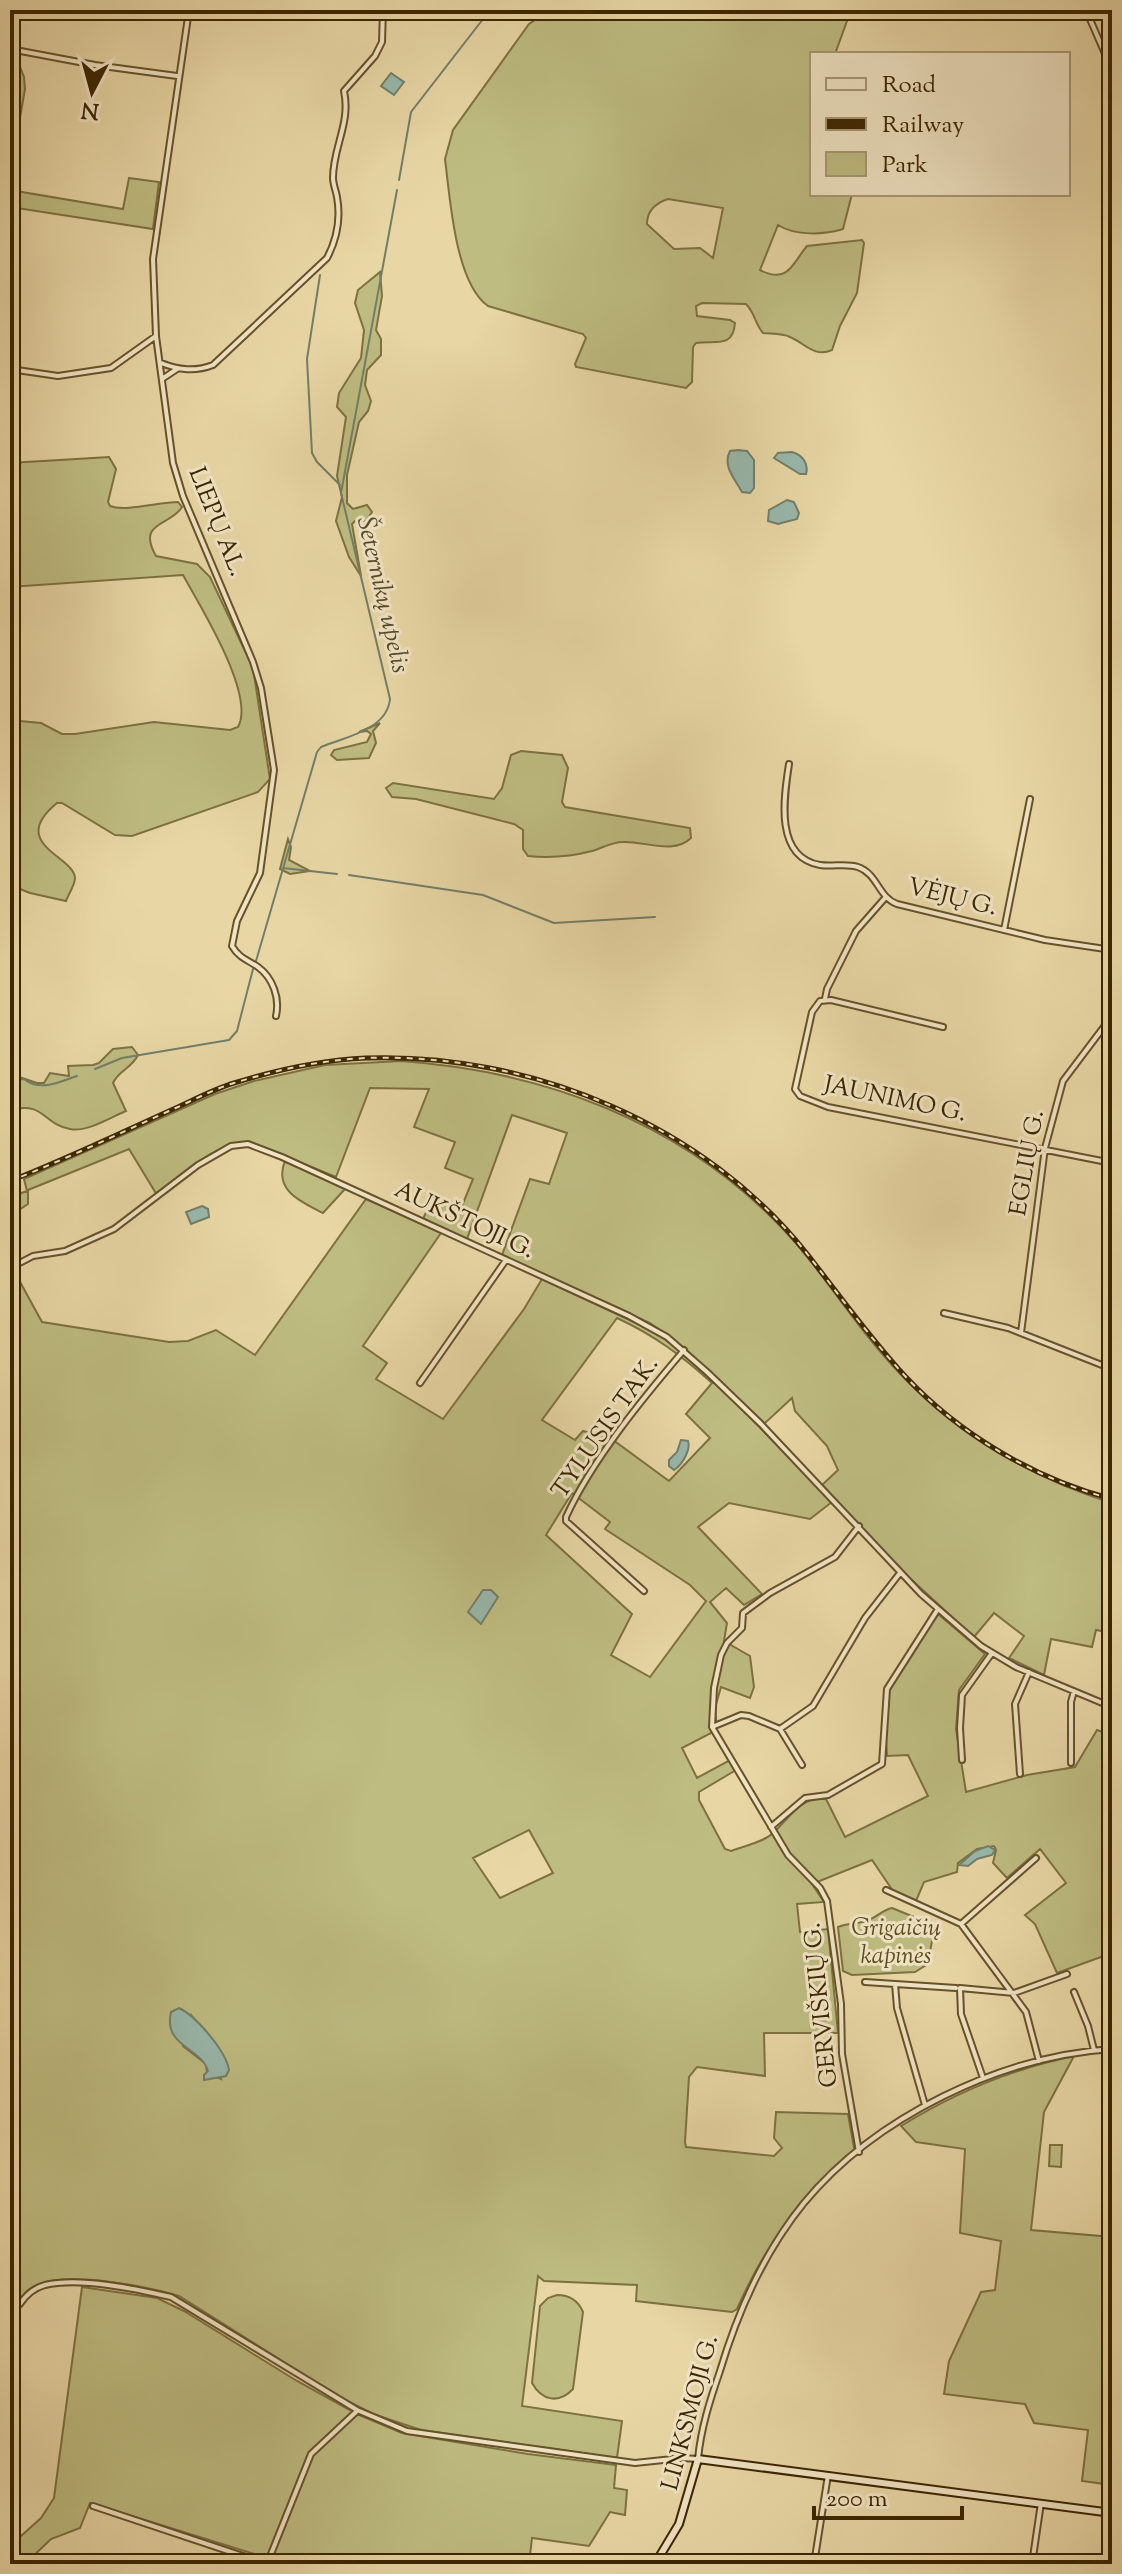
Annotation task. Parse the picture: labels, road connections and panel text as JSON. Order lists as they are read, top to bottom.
{
  "streets": {
    "main road": ["LINKSMOJI G."],
    "street": [
      "LIEPŲ AL.",
      "VĖJŲ G.",
      "JAUNIMO G.",
      "EGLIŲ G.",
      "AUKŠTOJI G.",
      "TYLUSIS TAK.",
      "GERVIŠKIŲ G."
    ]
  },
  "crossings": [
    ["JAUNIMO G.", "EGLIŲ G."],
    ["AUKŠTOJI G.", "TYLUSIS TAK."],
    ["GERVIŠKIŲ G.", "LINKSMOJI G."]
  ],
  "water": ["Šeternikų upelis"],
  "parks": ["Grigaičių kapinės"],
  "legend": ["Road", "Railway", "Park"],
  "scale_bar": "200 m",
  "north": "bottom"
}
